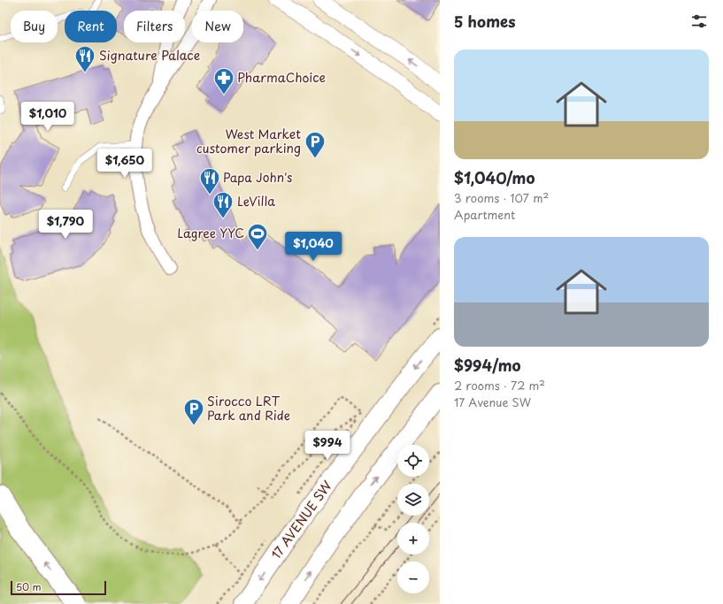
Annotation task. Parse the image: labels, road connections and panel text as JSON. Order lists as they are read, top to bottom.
{
  "streets": {
    "main road": ["17 AVENUE SW"]
  },
  "places": {
    "restaurant": ["Signature Palace", "Papa John's", "LeVilla"],
    "pharmacy": ["PharmaChoice"],
    "parking": ["West Market customer parking", "Sirocco LRT Park and Ride"],
    "sports": ["Lagree YYC"]
  },
  "scale_bar": "50 m",
  "page": {
    "heading": "5 homes",
    "chip": [
      "Buy",
      "Rent",
      "Filters",
      "New"
    ],
    "list": [
      {
        "name": "$1,040/mo",
        "note": "3 rooms · 107 m² · Apartment"
      },
      {
        "name": "$994/mo",
        "note": "2 rooms · 72 m² · 17 Avenue SW"
      }
    ],
    "price": [
      "$1,010",
      "$1,650",
      "$1,790",
      "$1,040",
      "$994"
    ],
    "map_buttons": ["+", "−"],
    "scale": "50 m"
  }
}
